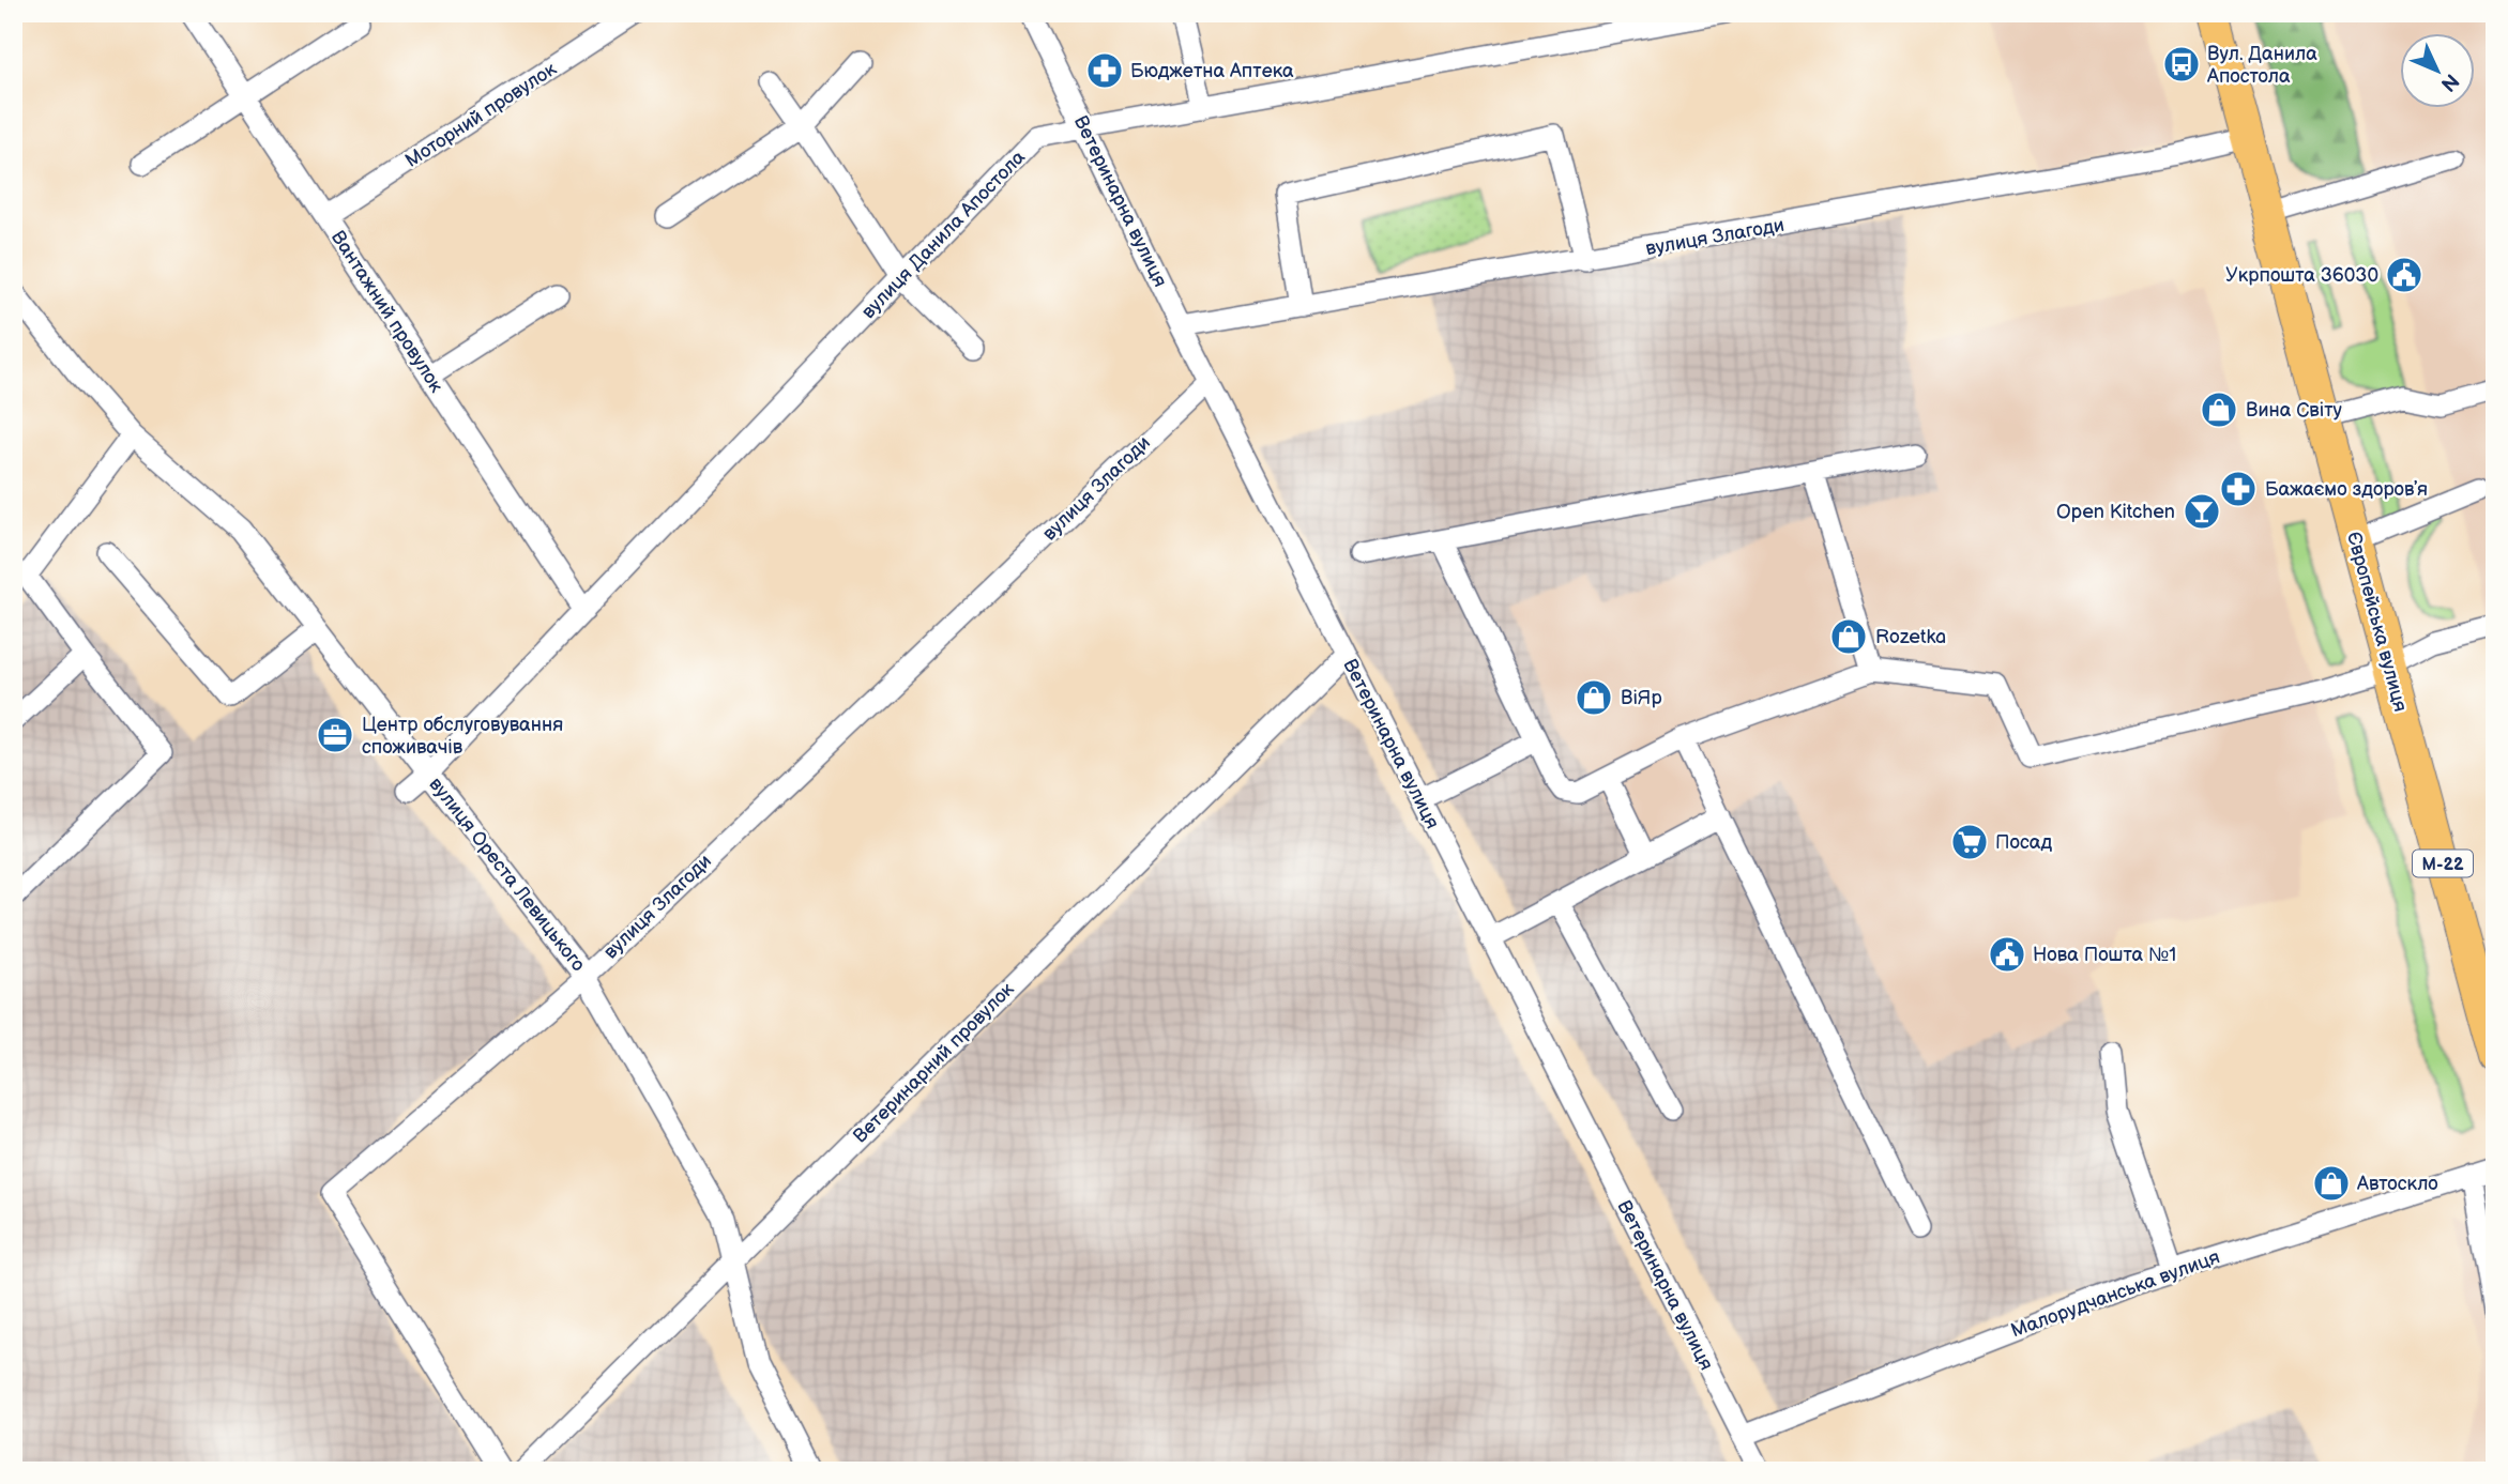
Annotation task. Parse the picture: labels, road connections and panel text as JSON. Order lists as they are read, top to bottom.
{
  "streets": {
    "highway": ["Європейська вулиця", "М-22"],
    "street": [
      "Моторний провулок",
      "Ветеринарна вулиця",
      "вулиця Данила Апостола",
      "вулиця Злагоди",
      "Вантажний провулок",
      "вулиця Ореста Левицького",
      "Ветеринарний провулок",
      "Малорудчанська вулиця"
    ]
  },
  "crossings": [
    ["Моторний провулок", "Вантажний провулок"],
    ["Ветеринарна вулиця", "вулиця Данила Апостола"],
    ["Ветеринарна вулиця", "вулиця Злагоди"],
    ["Ветеринарна вулиця", "Ветеринарний провулок"],
    ["Ветеринарна вулиця", "Малорудчанська вулиця"],
    ["вулиця Данила Апостола", "Вантажний провулок"],
    ["вулиця Данила Апостола", "вулиця Ореста Левицького"],
    ["вулиця Злагоди", "Європейська вулиця"],
    ["вулиця Злагоди", "вулиця Ореста Левицького"],
    ["вулиця Ореста Левицького", "Ветеринарний провулок"]
  ],
  "places": {
    "bus stop": ["Вул. Данила Апостола"],
    "pharmacy": ["Бюджетна Аптека", "Бажаємо здоровʼя"],
    "public building": ["Укрпошта 36030", "Нова Пошта №1"],
    "shop": [
      "Вина Світу",
      "Rozetka",
      "ВіЯр",
      "Автоскло"
    ],
    "bar": ["Open Kitchen"],
    "office": ["Центр обслуговування споживачів"],
    "supermarket": ["Посад"]
  },
  "north": "bottom right"
}
